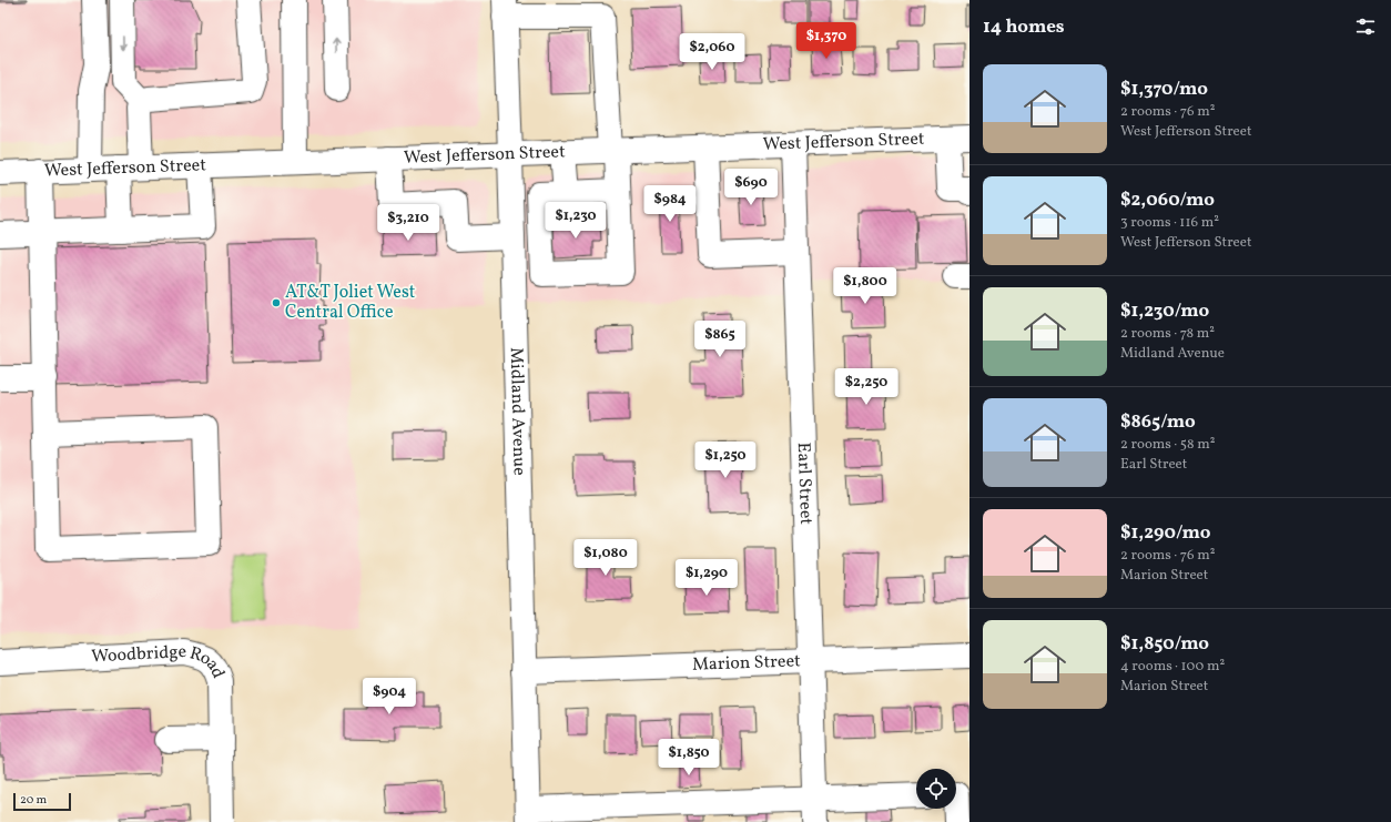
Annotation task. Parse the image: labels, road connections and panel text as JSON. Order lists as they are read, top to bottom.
{
  "streets": {
    "street": [
      "West Jefferson Street",
      "Midland Avenue",
      "Earl Street",
      "Marion Street",
      "Woodbridge Road"
    ]
  },
  "crossings": [
    ["West Jefferson Street", "Midland Avenue"],
    ["West Jefferson Street", "Earl Street"],
    ["Midland Avenue", "Marion Street"],
    ["Earl Street", "Marion Street"]
  ],
  "places": ["AT&T Joliet West Central Office"],
  "scale_bar": "20 m",
  "page": {
    "heading": "14 homes",
    "price": [
      "$1,370",
      "$2,060",
      "$690",
      "$984",
      "$1,230",
      "$3,210",
      "$1,800",
      "$865",
      "$2,250",
      "$1,250",
      "$1,080",
      "$1,290",
      "$904",
      "$1,850"
    ],
    "list": [
      {
        "name": "$1,370/mo",
        "note": "2 rooms · 76 m² · West Jefferson Street"
      },
      {
        "name": "$2,060/mo",
        "note": "3 rooms · 116 m² · West Jefferson Street"
      },
      {
        "name": "$1,230/mo",
        "note": "2 rooms · 78 m² · Midland Avenue"
      },
      {
        "name": "$865/mo",
        "note": "2 rooms · 58 m² · Earl Street"
      },
      {
        "name": "$1,290/mo",
        "note": "2 rooms · 76 m² · Marion Street"
      },
      {
        "name": "$1,850/mo",
        "note": "4 rooms · 100 m² · Marion Street"
      }
    ],
    "scale": "20 m"
  }
}
